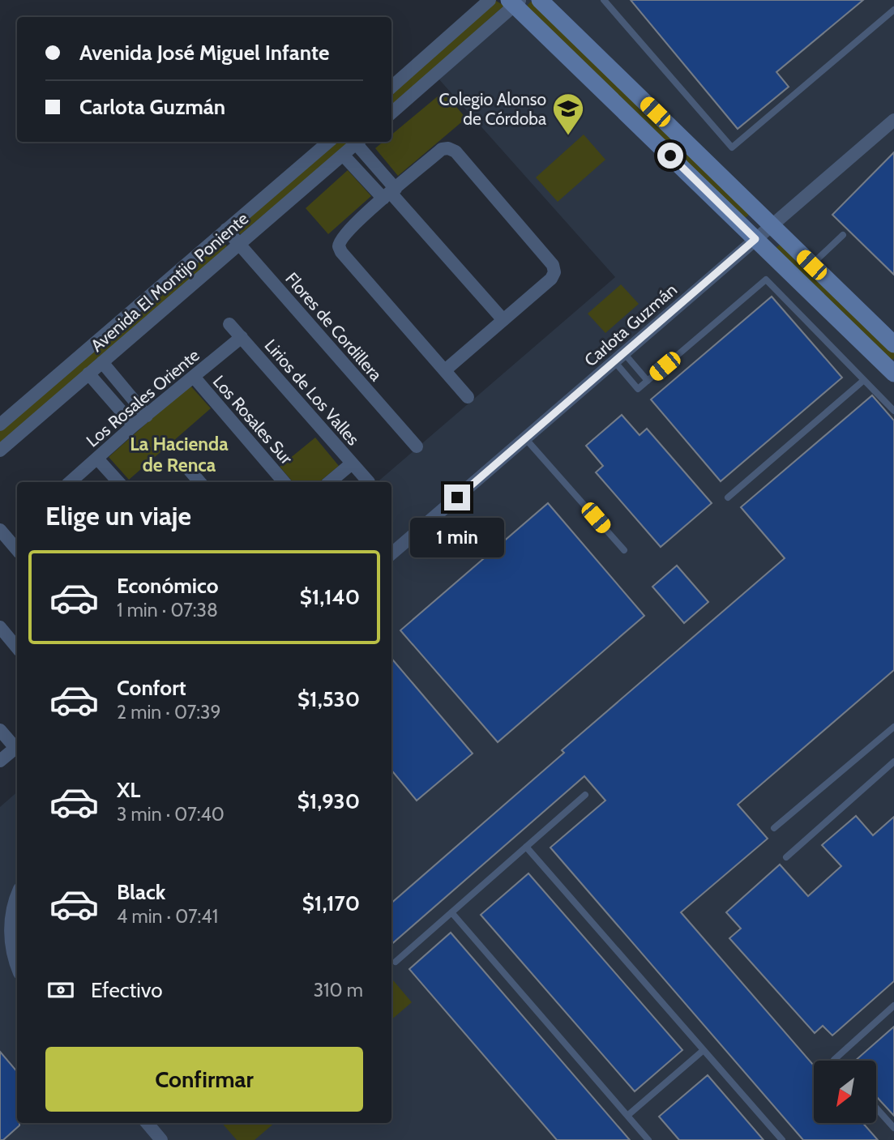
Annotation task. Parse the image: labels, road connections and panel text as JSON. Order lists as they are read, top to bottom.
{
  "streets": {
    "street": [
      "Avenida El Montijo Poniente",
      "Carlota Guzmán",
      "Flores de Cordillera",
      "Lirios de Los Valles",
      "Los Rosales Oriente",
      "Los Rosales Sur"
    ]
  },
  "crossings": [
    ["Avenida El Montijo Poniente", "Flores de Cordillera"],
    ["Lirios de Los Valles", "Los Rosales Oriente"],
    ["Los Rosales Oriente", "Los Rosales Sur"]
  ],
  "districts": ["La Hacienda de Renca"],
  "places": {
    "school or university": ["Colegio Alonso de Córdoba"]
  },
  "north": "bottom left",
  "page": {
    "banner": ["Avenida José Miguel Infante", "Carlota Guzmán"],
    "heading": "Elige un viaje",
    "bubble": "1 min",
    "list": [
      {
        "name": "Económico",
        "note": "1 min · 07:38",
        "value": "$1,140"
      },
      {
        "name": "Confort",
        "note": "2 min · 07:39",
        "value": "$1,530"
      },
      {
        "name": "XL",
        "note": "3 min · 07:40",
        "value": "$1,930"
      },
      {
        "name": "Black",
        "note": "4 min · 07:41",
        "value": "$1,170"
      }
    ],
    "pay": ["Efectivo", "310 m"],
    "buttons": "Confirmar"
  }
}
